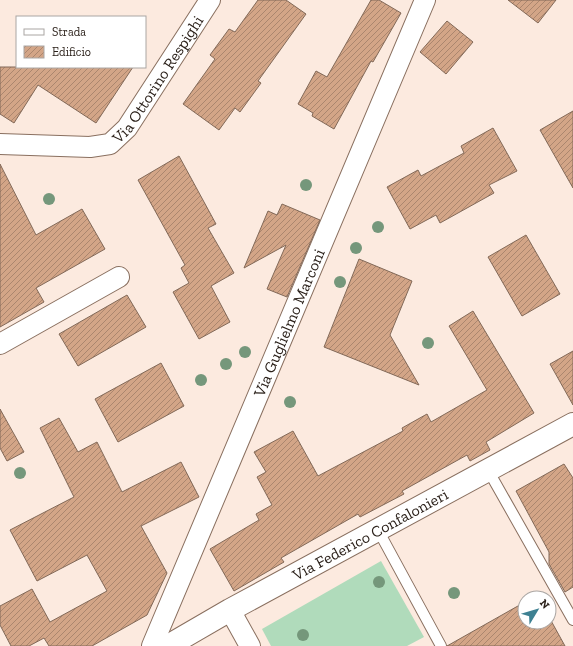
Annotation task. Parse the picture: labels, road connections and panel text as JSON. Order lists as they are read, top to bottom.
{
  "streets": {
    "street": ["Via Ottorino Respighi", "Via Guglielmo Marconi", "Via Federico Confalonieri"]
  },
  "legend": ["Strada", "Edificio"],
  "north": "top right"
}
